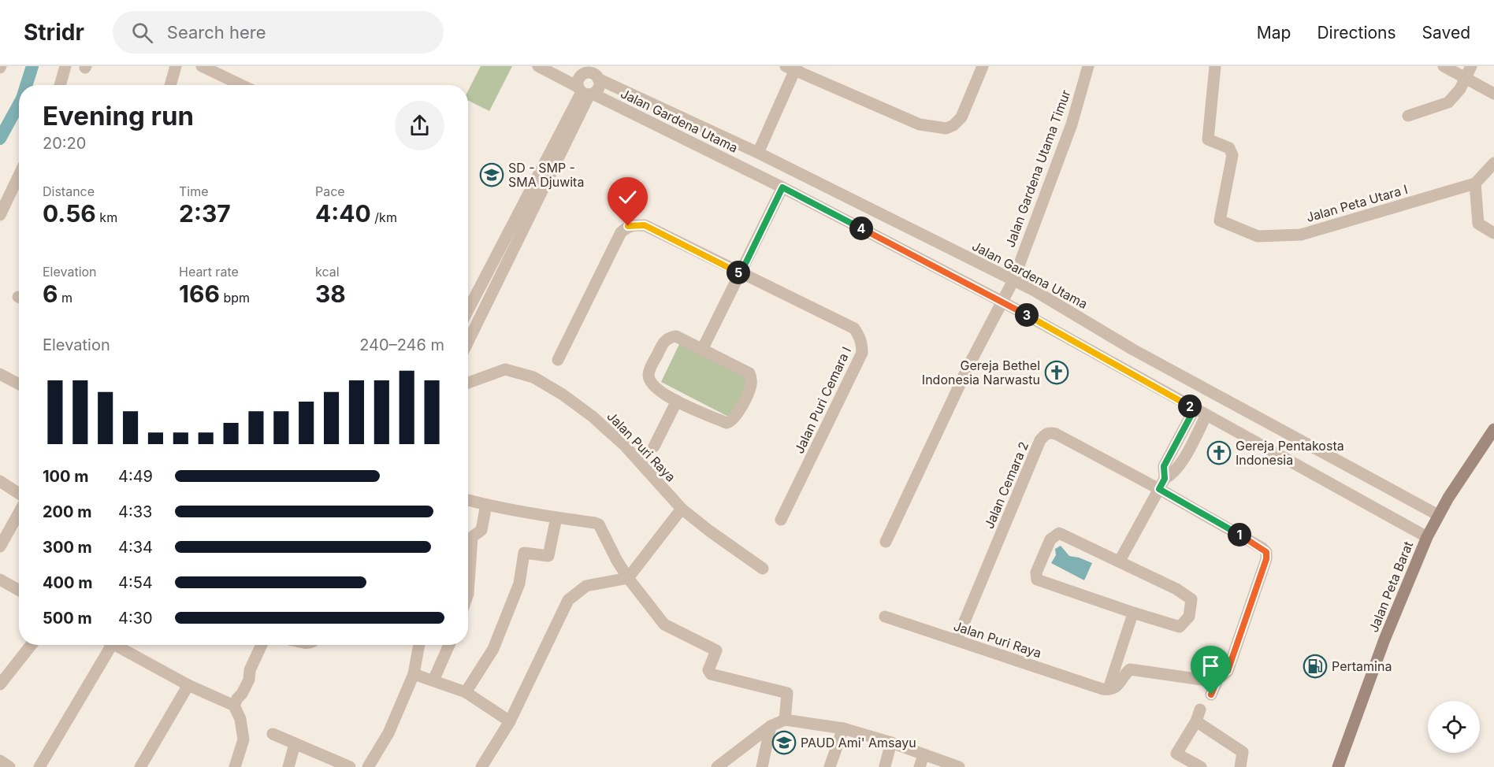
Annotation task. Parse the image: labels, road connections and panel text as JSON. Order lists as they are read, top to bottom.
{
  "streets": {
    "main road": ["Jalan Peta Barat"],
    "street": [
      "Jalan Gardena Utama",
      "Jalan Gardena Utama Timur",
      "Jalan Peta Utara I",
      "Jalan Puri Cemara I",
      "Jalan Puri Raya",
      "Jalan Cemara 2"
    ]
  },
  "crossings": [
    ["Jalan Gardena Utama", "Jalan Gardena Utama Timur"],
    ["Jalan Gardena Utama", "Jalan Peta Barat"],
    ["Jalan Puri Raya", "Jalan Cemara 2"]
  ],
  "places": {
    "school or university": ["SD - SMP - SMA Djuwita", "PAUD Ami' Amsayu"],
    "church": ["Gereja Bethel Indonesia Narwastu", "Gereja Pentakosta Indonesia"],
    "fuel station": ["Pertamina"]
  },
  "page": {
    "header": "Stridr",
    "search": "Search here",
    "nav": ["Map", "Directions", "Saved"],
    "heading": ["Evening run", "20:20"],
    "stats": [
      ["Distance", "0.56 km"],
      ["Time", "2:37"],
      ["Pace", "4:40 /km"],
      ["Elevation", "6 m"],
      ["Heart rate", "166 bpm"],
      ["kcal", "38"]
    ],
    "pins": [
      "4",
      "5",
      "3",
      "2",
      "1"
    ],
    "chart": ["Elevation", "240–246 m"],
    "list": [
      {
        "name": "100 m",
        "note": "4:49"
      },
      {
        "name": "200 m",
        "note": "4:33"
      },
      {
        "name": "300 m",
        "note": "4:34"
      },
      {
        "name": "400 m",
        "note": "4:54"
      },
      {
        "name": "500 m",
        "note": "4:30"
      }
    ]
  }
}
